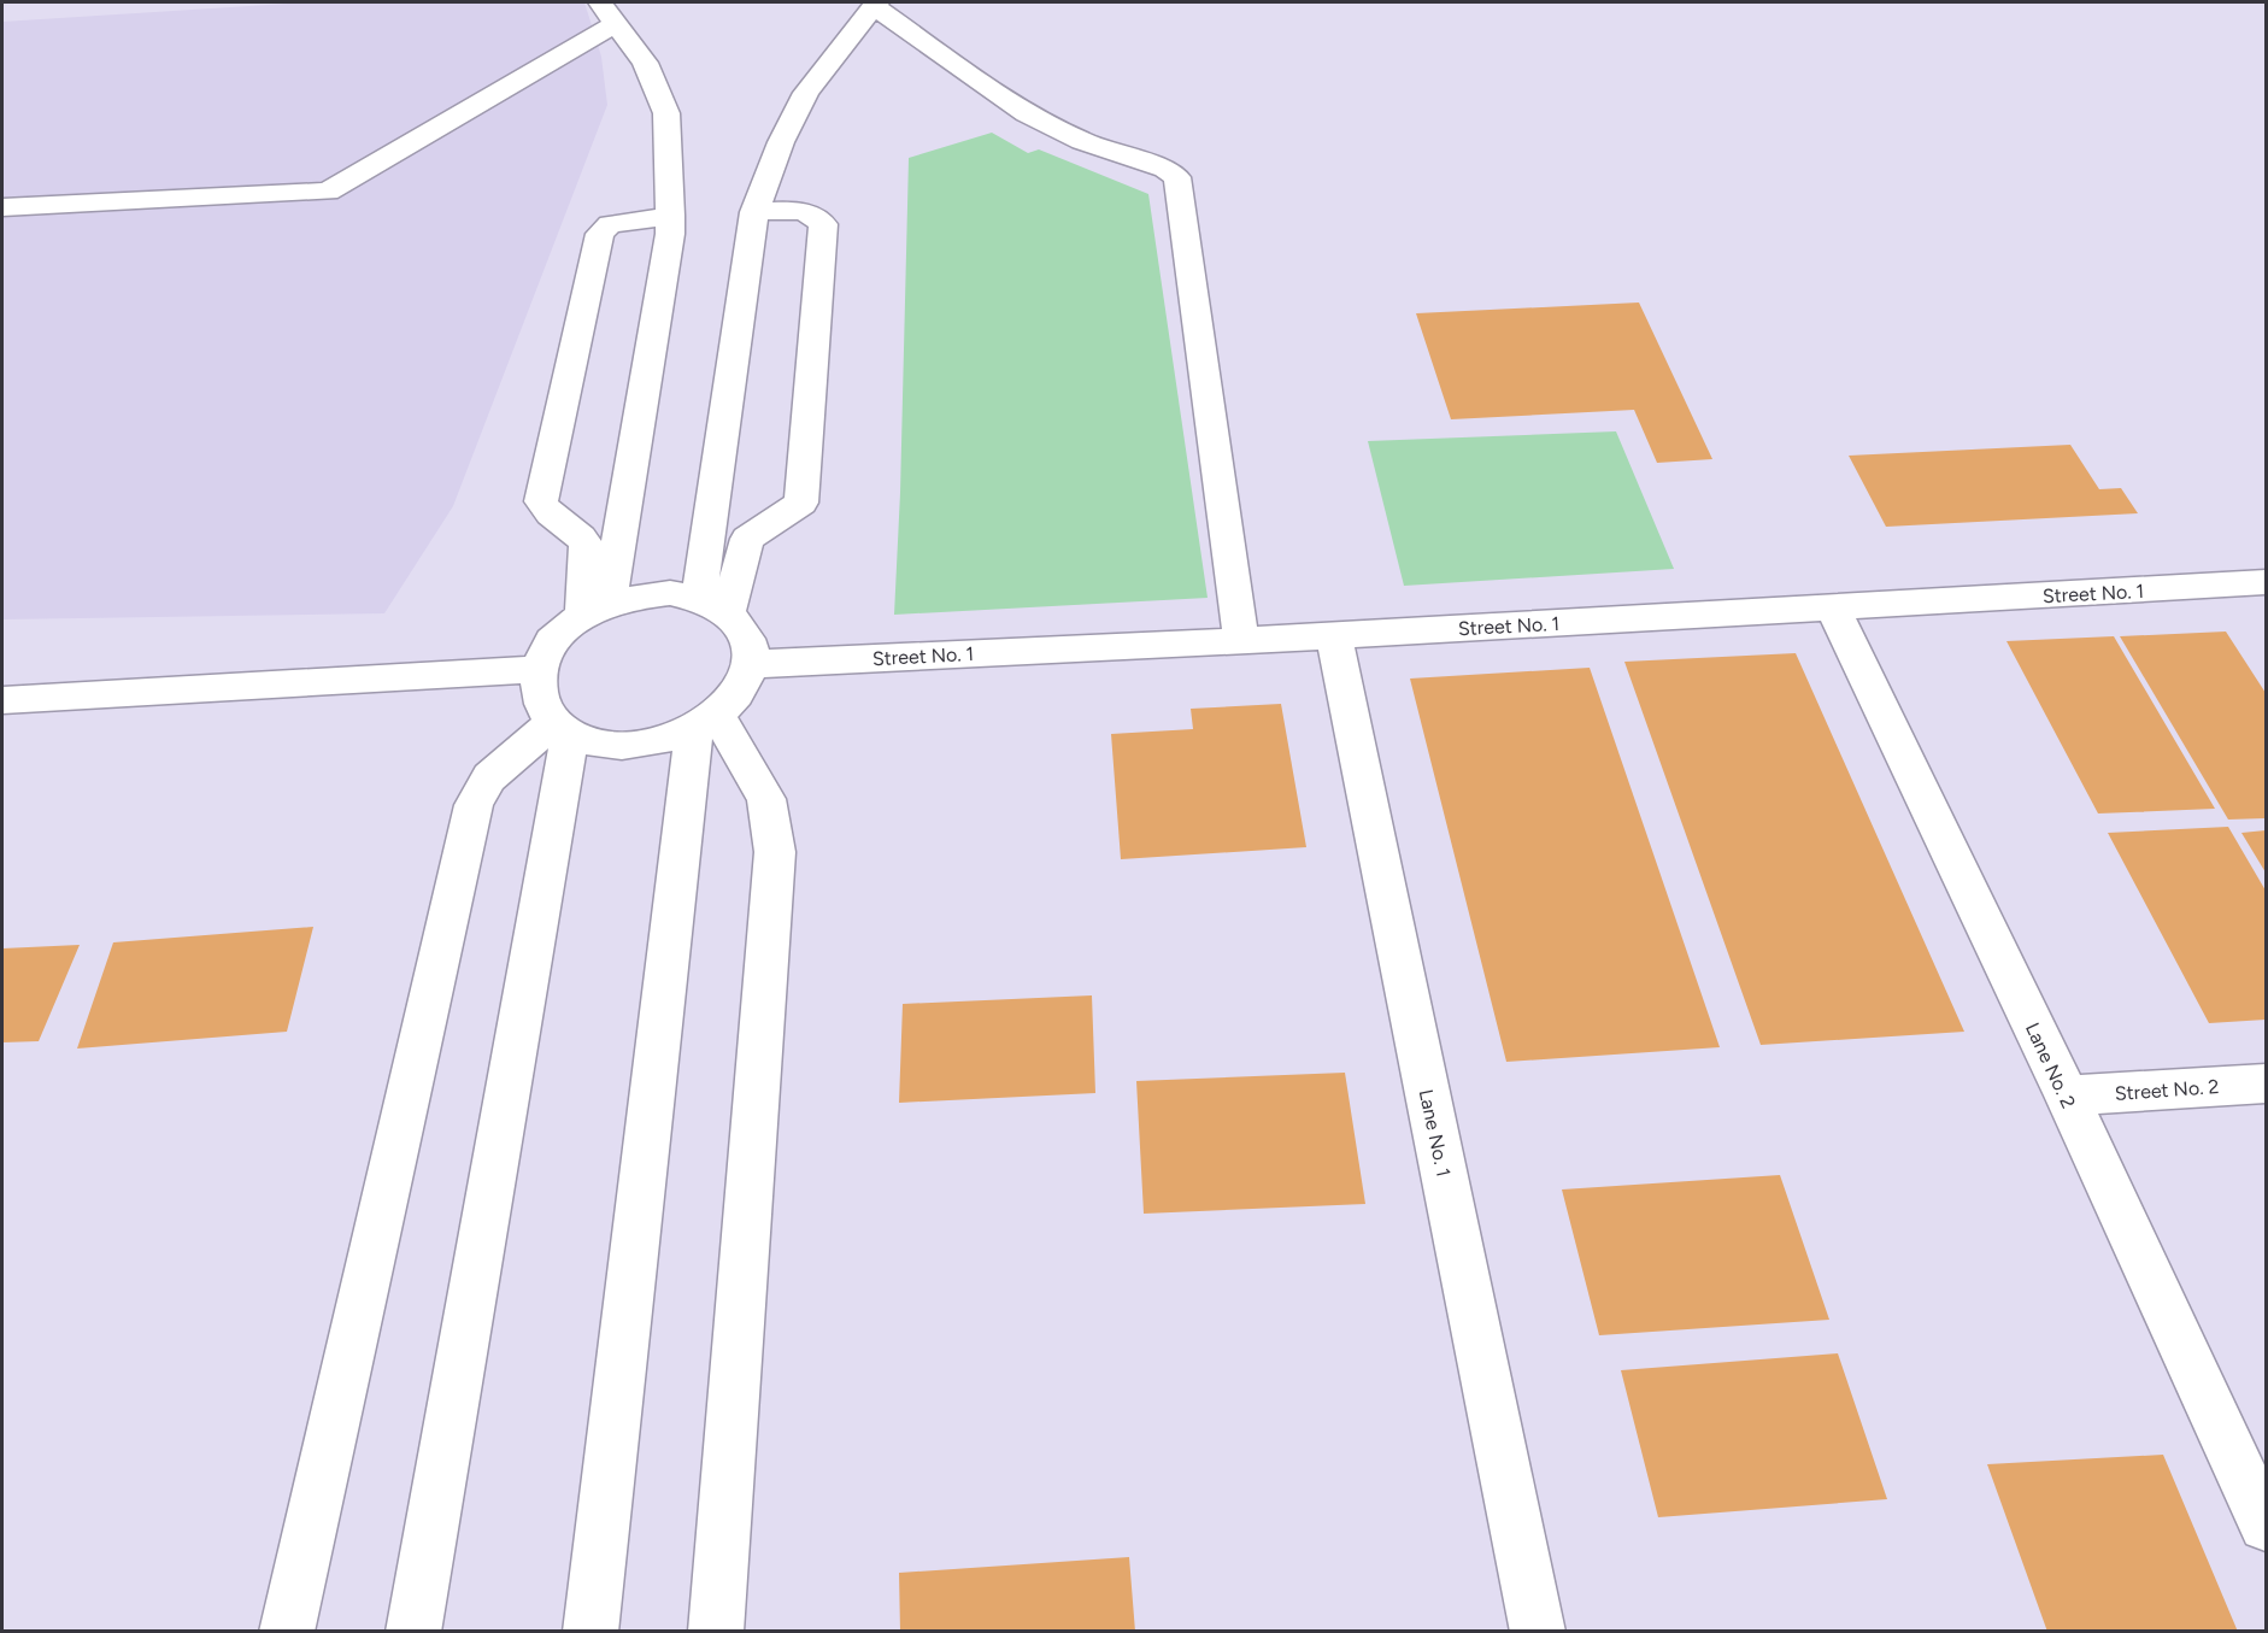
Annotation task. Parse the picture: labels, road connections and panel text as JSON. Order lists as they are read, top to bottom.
{
  "streets": {
    "street": [
      "Street No. 1",
      "Lane No. 2",
      "Street No. 2",
      "Lane No. 1"
    ]
  },
  "crossings": [
    ["Street No. 1", "Lane No. 2"],
    ["Street No. 1", "Lane No. 1"],
    ["Lane No. 2", "Street No. 2"]
  ]
}
